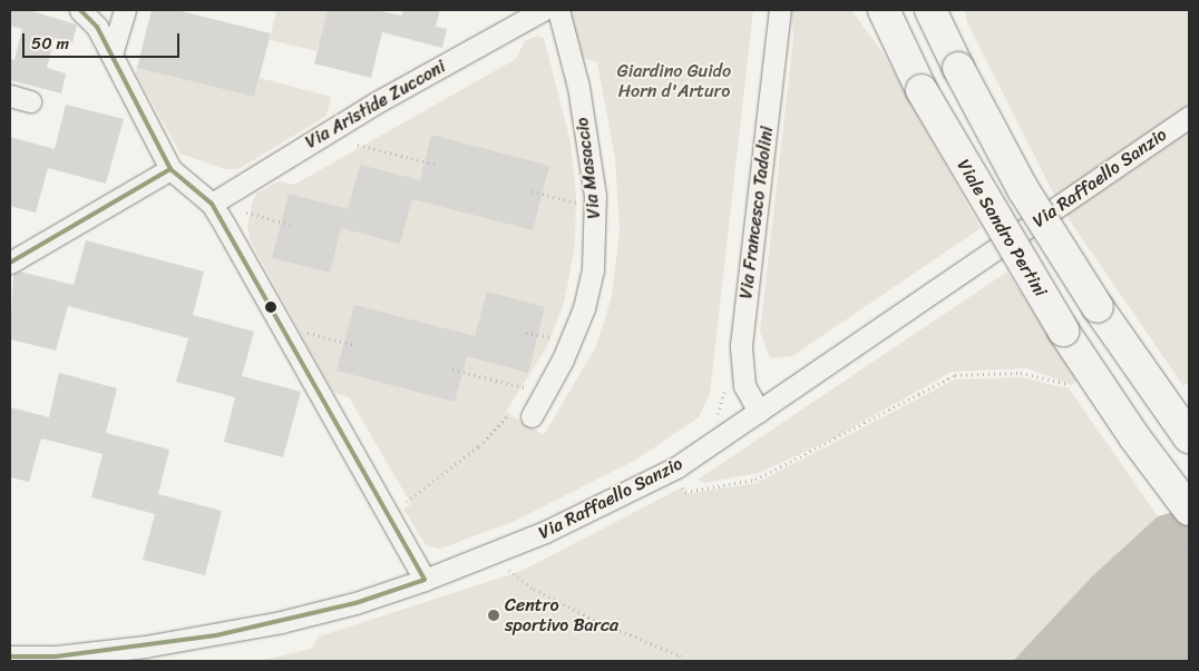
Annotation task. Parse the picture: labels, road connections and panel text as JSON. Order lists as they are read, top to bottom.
{
  "streets": {
    "highway": ["Viale Sandro Pertini"],
    "street": [
      "Via Aristide Zucconi",
      "Via Masaccio",
      "Via Raffaello Sanzio",
      "Via Francesco Tadolini"
    ]
  },
  "crossings": [
    ["Via Raffaello Sanzio", "Via Francesco Tadolini"]
  ],
  "parks": ["Giardino Guido Horn d'Arturo"],
  "places": ["Centro sportivo Barca"],
  "scale_bar": "50 m"
}
